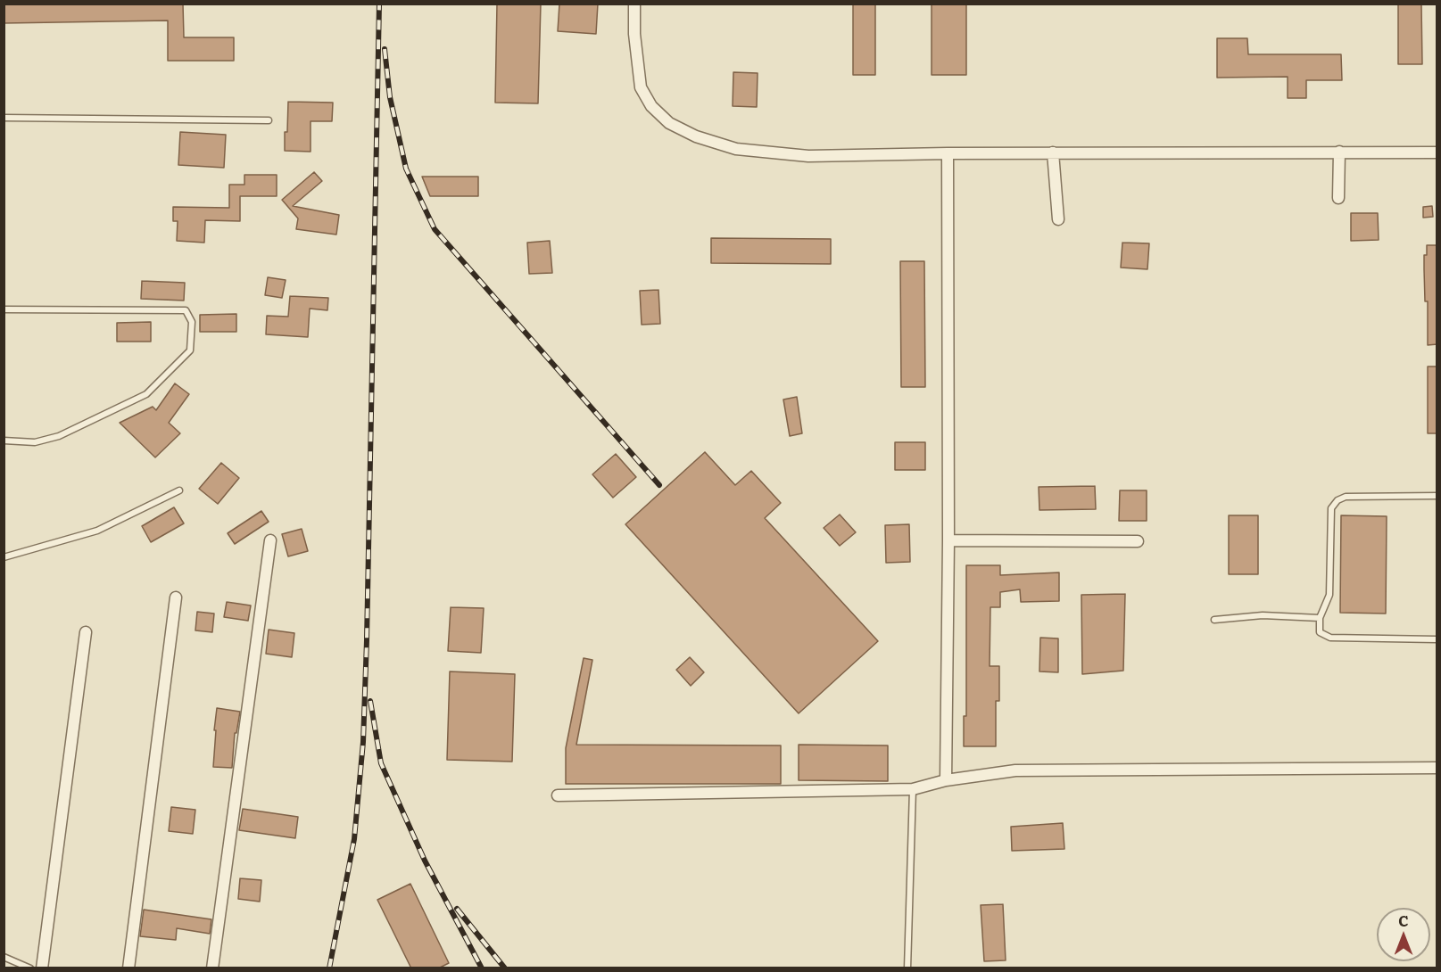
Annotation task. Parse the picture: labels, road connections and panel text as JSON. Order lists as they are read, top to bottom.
{
  "north": "top"
}
